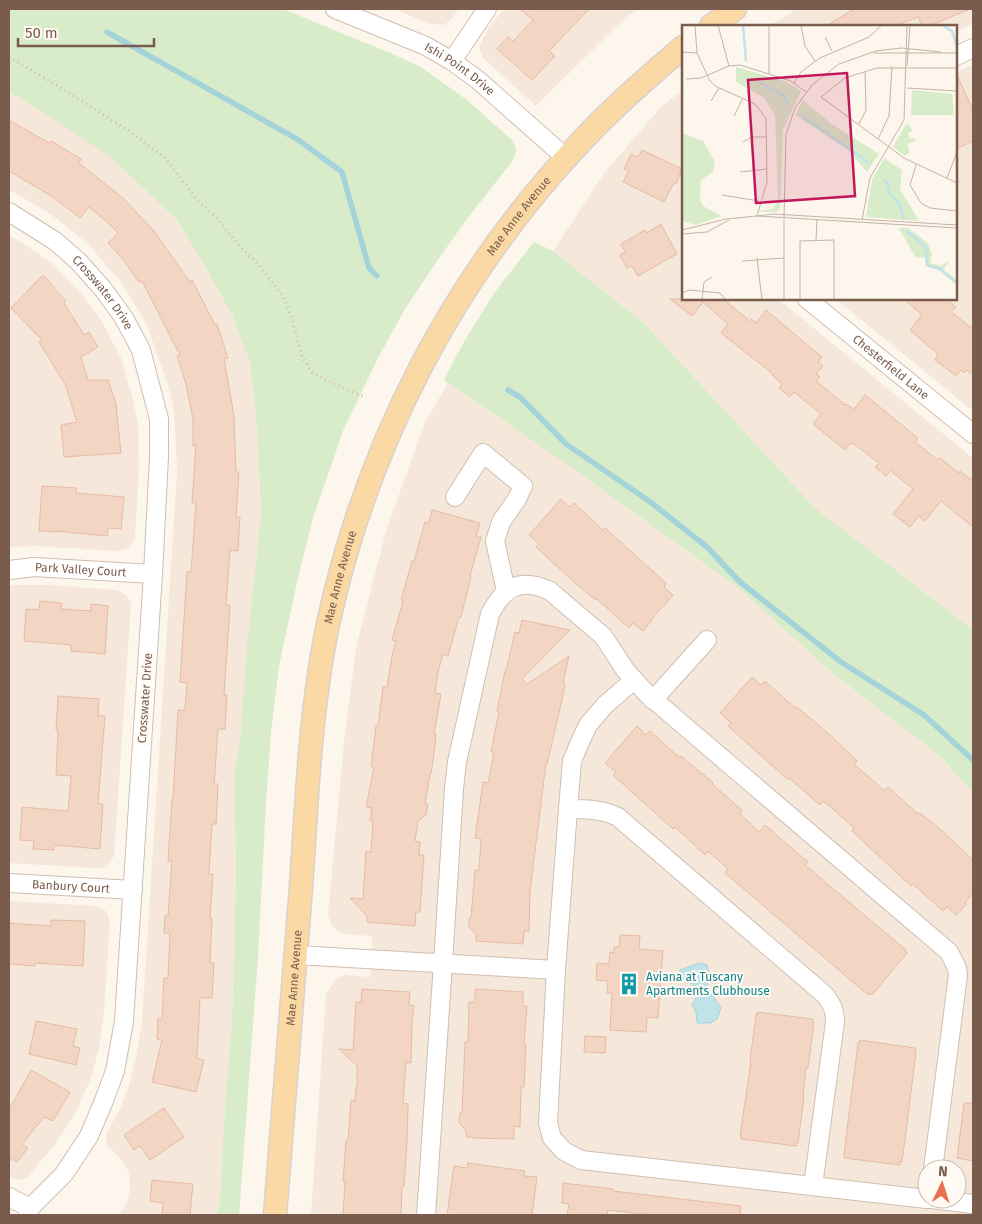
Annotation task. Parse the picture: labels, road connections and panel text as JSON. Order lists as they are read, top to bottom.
{
  "streets": {
    "main road": ["Mae Anne Avenue"],
    "street": [
      "Ishi Point Drive",
      "Crosswater Drive",
      "Chesterfield Lane",
      "Park Valley Court",
      "Banbury Court"
    ]
  },
  "crossings": [
    ["Ishi Point Drive", "Mae Anne Avenue"],
    ["Crosswater Drive", "Park Valley Court"],
    ["Crosswater Drive", "Banbury Court"]
  ],
  "places": {
    "building": ["Aviana at Tuscany Apartments Clubhouse"]
  },
  "scale_bar": "50 m",
  "north": "top"
}
